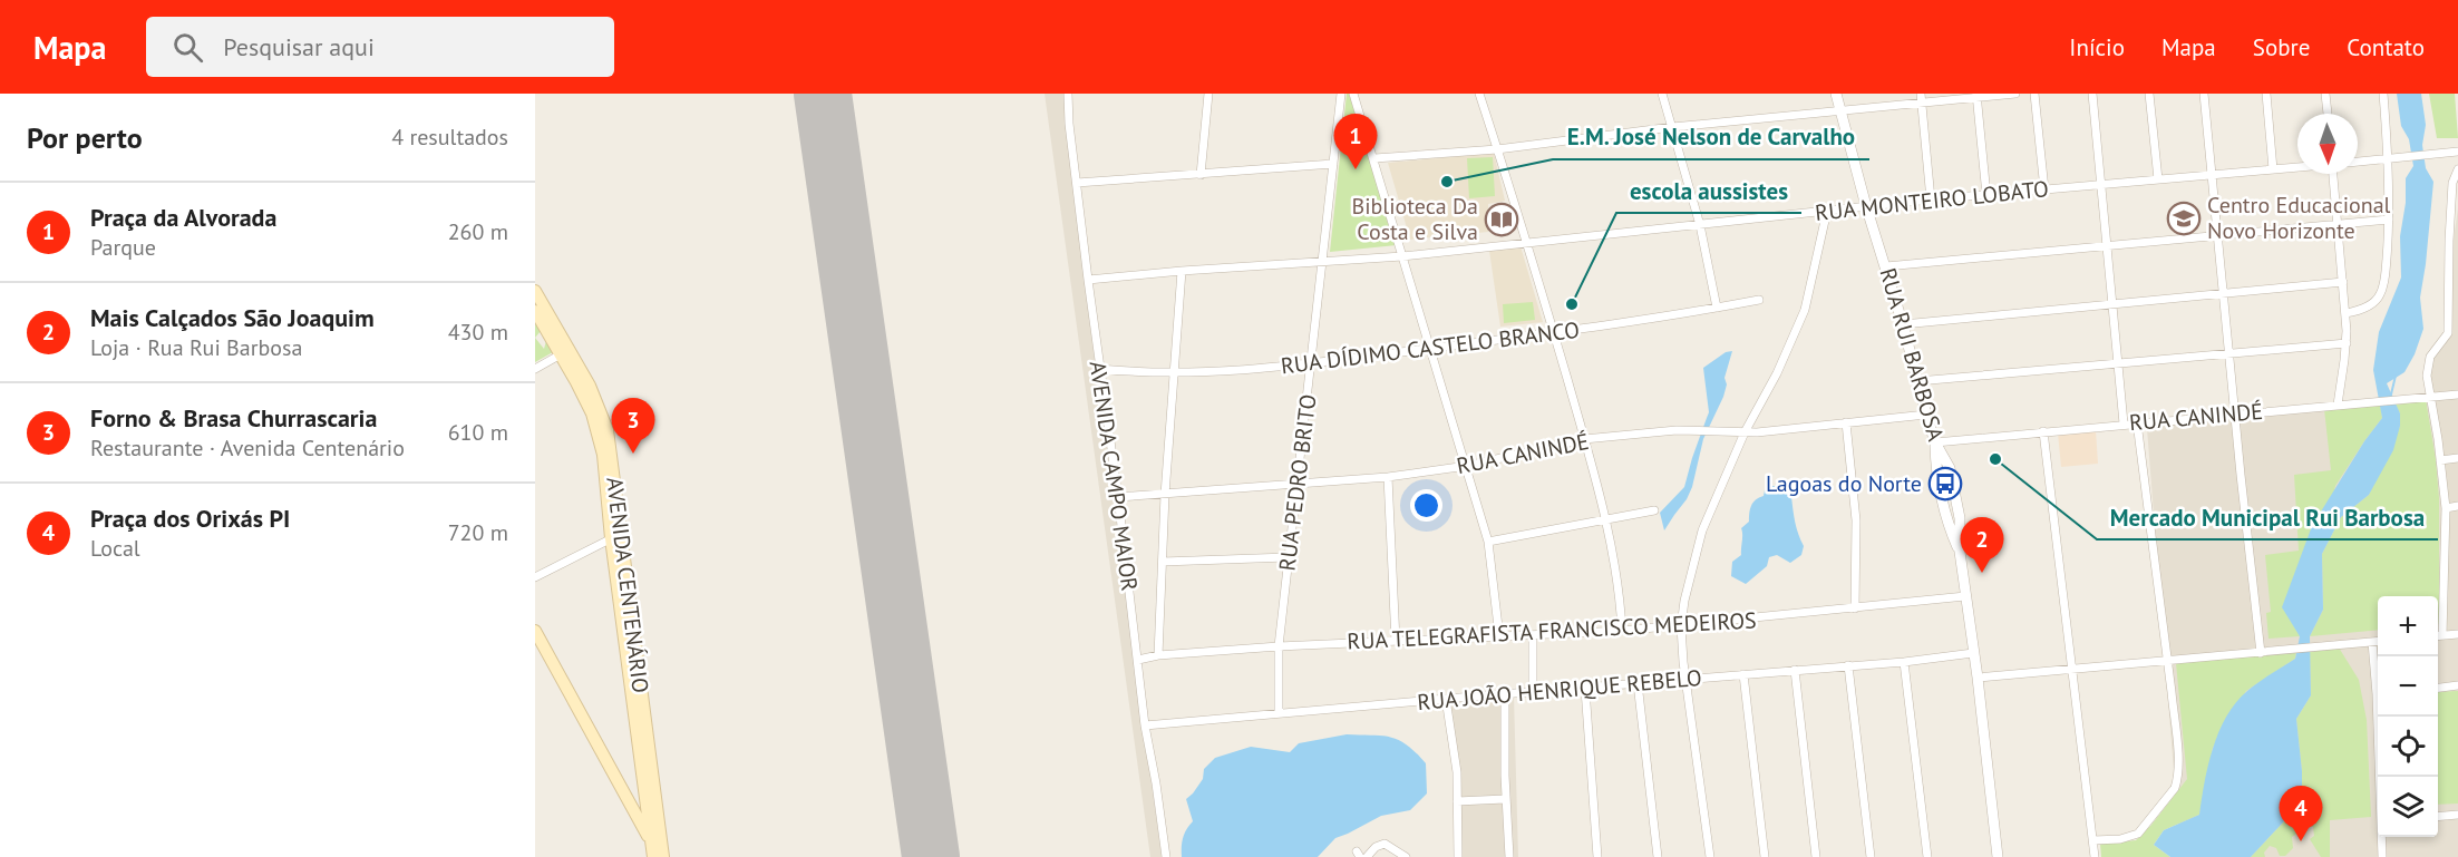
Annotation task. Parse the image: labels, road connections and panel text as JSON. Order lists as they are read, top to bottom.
{
  "streets": {
    "main road": ["AVENIDA CENTENÁRIO"],
    "street": [
      "RUA MONTEIRO LOBATO",
      "RUA DÍDIMO CASTELO BRANCO",
      "RUA RUI BARBOSA",
      "RUA CANINDÉ",
      "AVENIDA CAMPO MAIOR",
      "RUA PEDRO BRITO",
      "RUA TELEGRAFISTA FRANCISCO MEDEIROS",
      "RUA JOÃO HENRIQUE REBELO"
    ]
  },
  "crossings": [
    ["RUA MONTEIRO LOBATO", "RUA RUI BARBOSA"],
    ["RUA MONTEIRO LOBATO", "AVENIDA CAMPO MAIOR"],
    ["RUA MONTEIRO LOBATO", "RUA PEDRO BRITO"],
    ["RUA DÍDIMO CASTELO BRANCO", "AVENIDA CAMPO MAIOR"],
    ["RUA DÍDIMO CASTELO BRANCO", "RUA PEDRO BRITO"],
    ["RUA RUI BARBOSA", "RUA CANINDÉ"],
    ["RUA RUI BARBOSA", "RUA TELEGRAFISTA FRANCISCO MEDEIROS"],
    ["RUA RUI BARBOSA", "RUA JOÃO HENRIQUE REBELO"],
    ["RUA CANINDÉ", "AVENIDA CAMPO MAIOR"],
    ["RUA CANINDÉ", "RUA PEDRO BRITO"],
    ["AVENIDA CAMPO MAIOR", "RUA TELEGRAFISTA FRANCISCO MEDEIROS"],
    ["AVENIDA CAMPO MAIOR", "RUA JOÃO HENRIQUE REBELO"],
    ["RUA PEDRO BRITO", "RUA TELEGRAFISTA FRANCISCO MEDEIROS"],
    ["RUA PEDRO BRITO", "RUA JOÃO HENRIQUE REBELO"]
  ],
  "places": {
    "other": ["E.M. José Nelson de Carvalho", "escola aussistes", "Mercado Municipal Rui Barbosa"],
    "school or university": ["Centro Educacional Novo Horizonte"],
    "library": ["Biblioteca Da Costa e Silva"],
    "bus stop": ["Lagoas do Norte"]
  },
  "north": "bottom",
  "page": {
    "header": "Mapa",
    "search": "Pesquisar aqui",
    "nav": [
      "Início",
      "Mapa",
      "Sobre",
      "Contato"
    ],
    "heading": ["Por perto", "4 resultados"],
    "pins": [
      "1",
      "3",
      "2",
      "4"
    ],
    "list": [
      {
        "mark": "1",
        "name": "Praça da Alvorada",
        "note": "Parque",
        "value": "260 m"
      },
      {
        "mark": "2",
        "name": "Mais Calçados São Joaquim",
        "note": "Loja · Rua Rui Barbosa",
        "value": "430 m"
      },
      {
        "mark": "3",
        "name": "Forno & Brasa Churrascaria",
        "note": "Restaurante · Avenida Centenário",
        "value": "610 m"
      },
      {
        "mark": "4",
        "name": "Praça dos Orixás PI",
        "note": "Local",
        "value": "720 m"
      }
    ],
    "map_buttons": ["+", "−"]
  }
}
